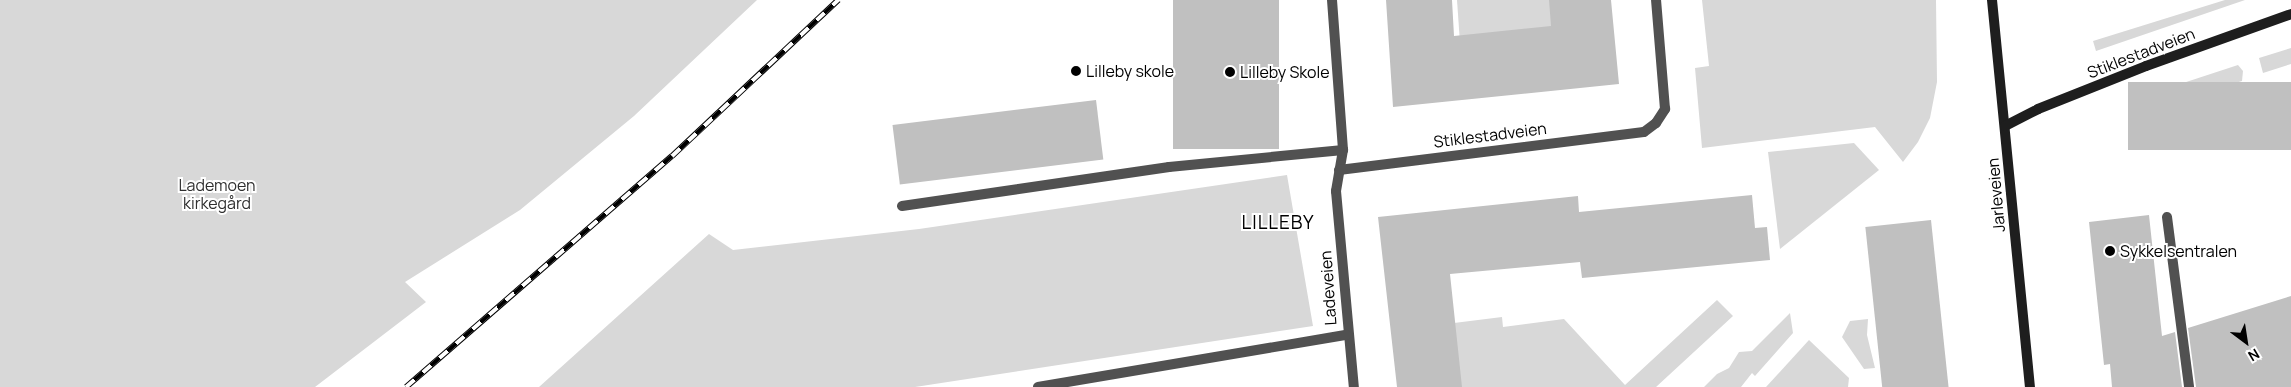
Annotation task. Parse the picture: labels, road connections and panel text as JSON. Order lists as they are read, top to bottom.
{
  "streets": {
    "main road": ["Stiklestadveien", "Jarleveien"],
    "street": ["Ladeveien"]
  },
  "crossings": [
    ["Stiklestadveien", "Jarleveien"],
    ["Stiklestadveien", "Ladeveien"]
  ],
  "districts": ["LILLEBY"],
  "parks": ["Lademoen kirkegård"],
  "places": ["Lilleby skole", "Lilleby Skole", "Sykkelsentralen"],
  "north": "bottom right"
}
